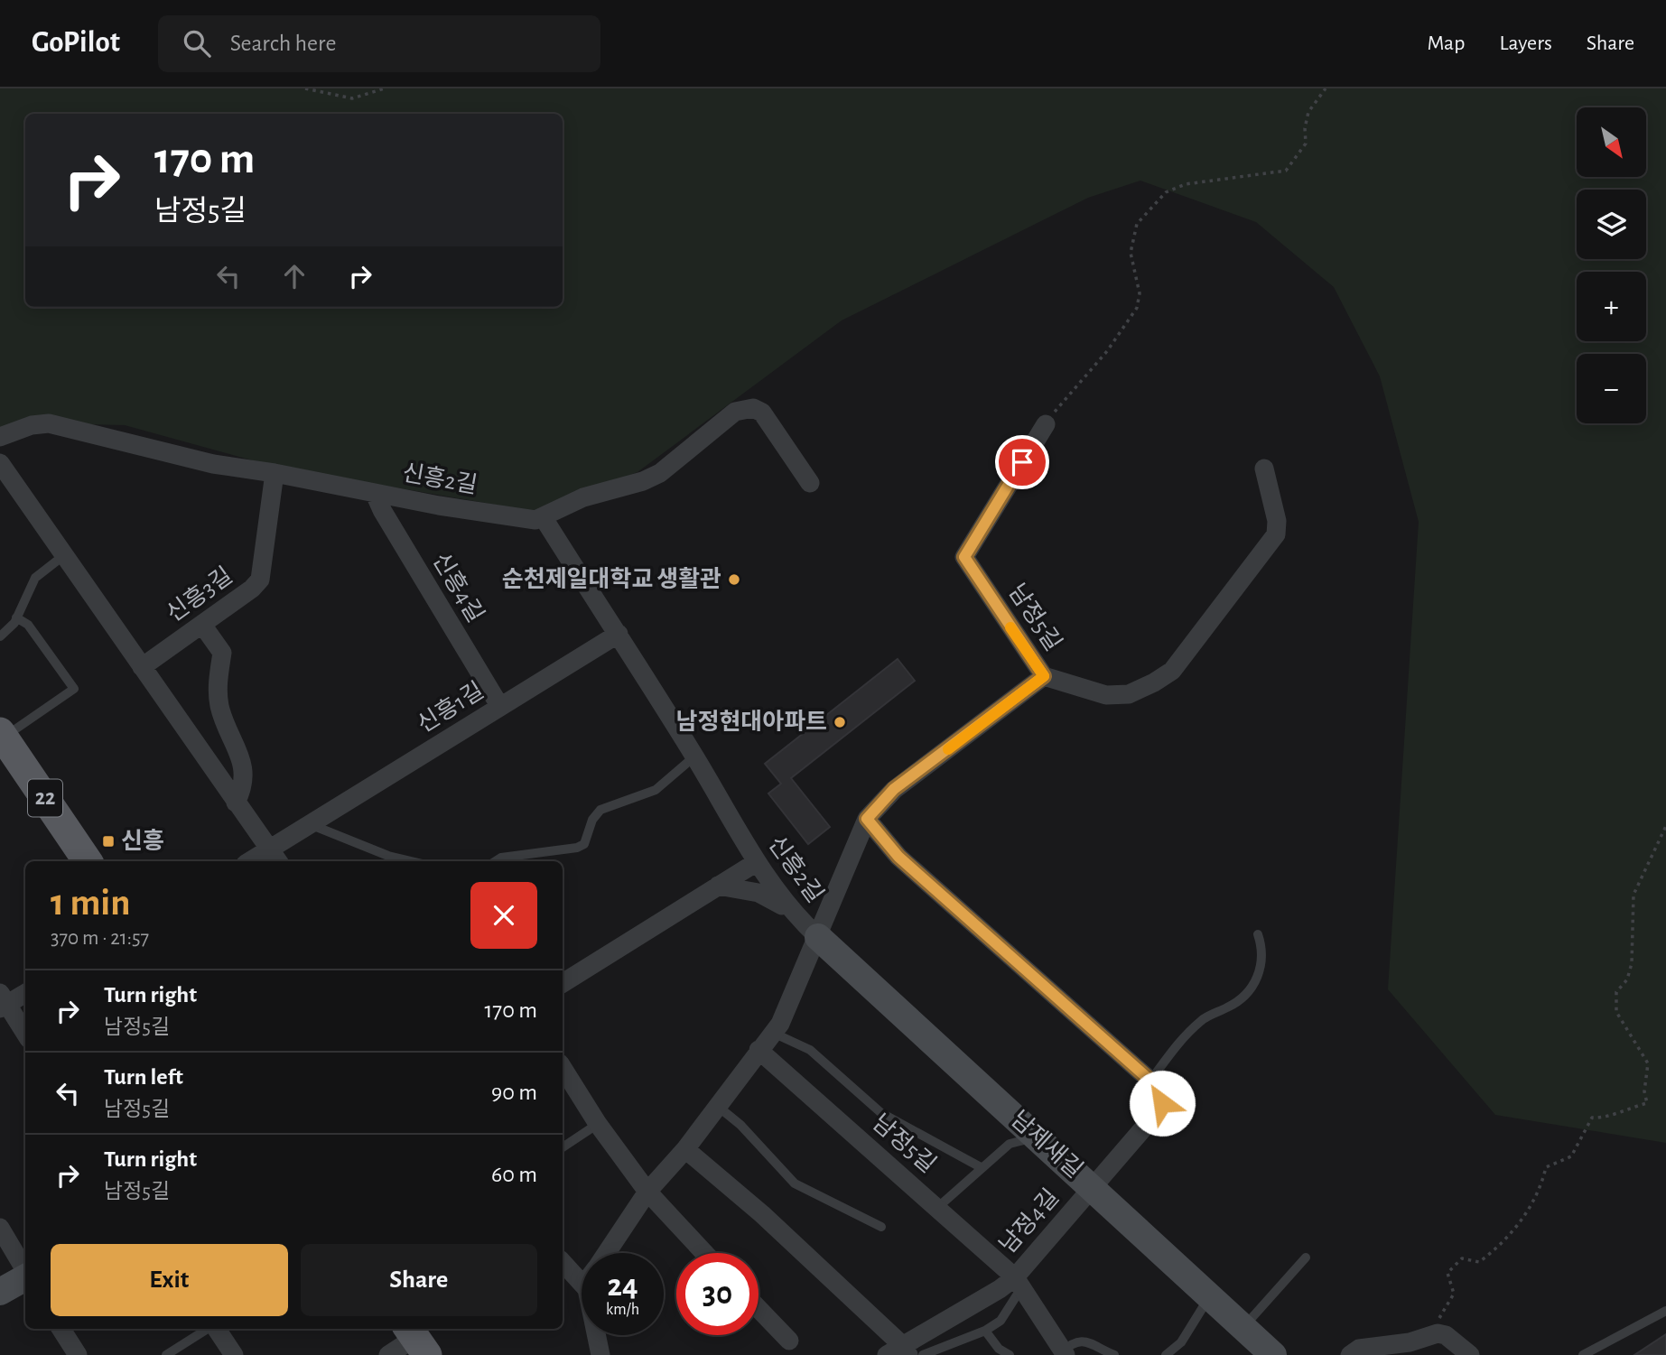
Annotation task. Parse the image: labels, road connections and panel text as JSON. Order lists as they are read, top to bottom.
{
  "streets": {
    "main road": ["22"],
    "street": [
      "신흥2길",
      "신흥4길",
      "신흥3길",
      "남정5길",
      "신흥1길",
      "남제새길",
      "남정4길"
    ]
  },
  "crossings": [
    ["신흥2길", "신흥4길"],
    ["신흥2길", "신흥3길"],
    ["신흥2길", "남정5길"],
    ["신흥2길", "신흥1길"],
    ["신흥2길", "남제새길"],
    ["신흥4길", "신흥1길"],
    ["남정5길", "남제새길"],
    ["남정5길", "남정4길"],
    ["남제새길", "남정4길"]
  ],
  "places": {
    "other": ["순천제일대학교 생활관", "남정현대아파트"],
    "transit": ["신흥"]
  },
  "north": "bottom right",
  "page": {
    "header": "GoPilot",
    "search": "Search here",
    "nav": ["Map", "Layers", "Share"],
    "map_buttons": ["+", "−"],
    "turn": ["170 m", "남정5길"],
    "heading": ["1 min", "370 m · 21:57"],
    "list": [
      {
        "name": "Turn right",
        "note": "남정5길",
        "value": "170 m"
      },
      {
        "name": "Turn left",
        "note": "남정5길",
        "value": "90 m"
      },
      {
        "name": "Turn right",
        "note": "남정5길",
        "value": "60 m"
      }
    ],
    "buttons": ["Exit", "Share"],
    "speed": "24 km/h",
    "limit": "30"
  }
}
